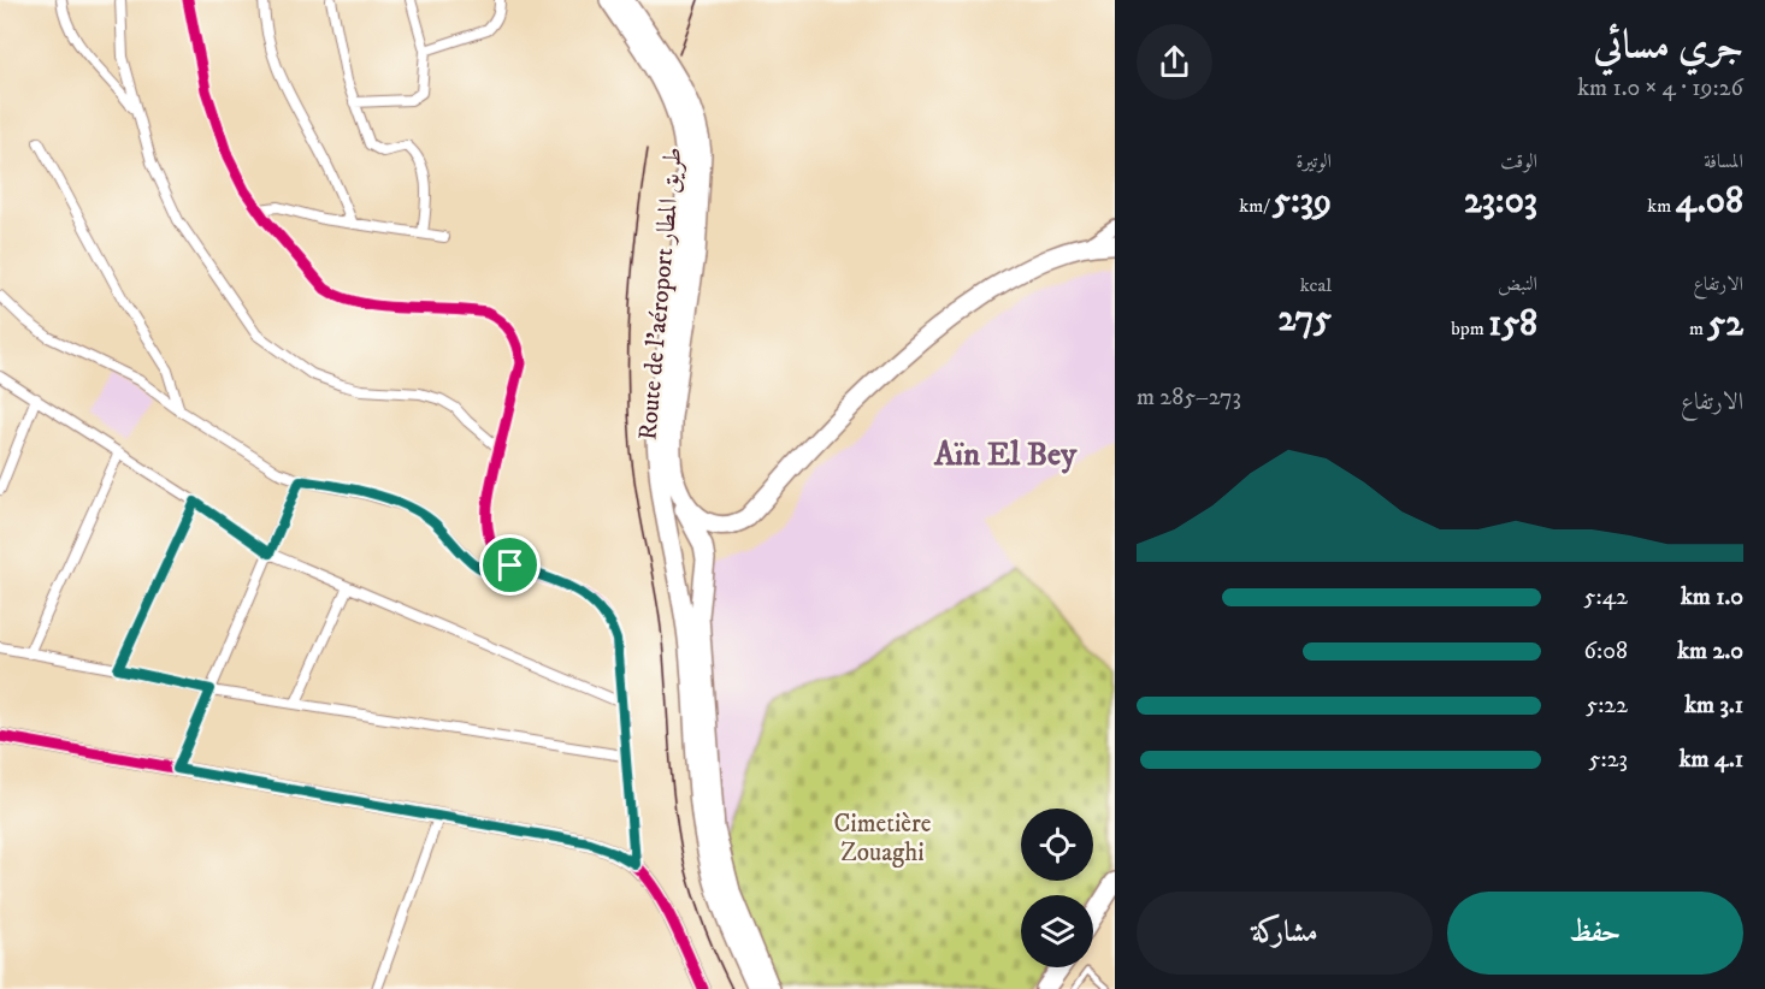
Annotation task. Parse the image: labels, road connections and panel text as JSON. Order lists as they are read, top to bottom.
{
  "streets": {
    "highway": ["Route de l'aéroport طريق المطار"]
  },
  "districts": ["Aïn El Bey"],
  "parks": ["Cimetière Zouaghi"],
  "page": {
    "heading": ["جري مسائي", "19:26 · 4 × 1.0 km"],
    "stats": [
      ["المسافة", "4.08 km"],
      ["الوقت", "23:03"],
      ["الوتيرة", "5:39 /km"],
      ["الارتفاع", "52 m"],
      ["النبض", "158 bpm"],
      ["kcal", "275"]
    ],
    "chart": ["الارتفاع", "273–285 m"],
    "list": [
      {
        "name": "1.0 km",
        "note": "5:42"
      },
      {
        "name": "2.0 km",
        "note": "6:08"
      },
      {
        "name": "3.1 km",
        "note": "5:22"
      },
      {
        "name": "4.1 km",
        "note": "5:23"
      }
    ],
    "buttons": ["حفظ", "مشاركة"]
  }
}
